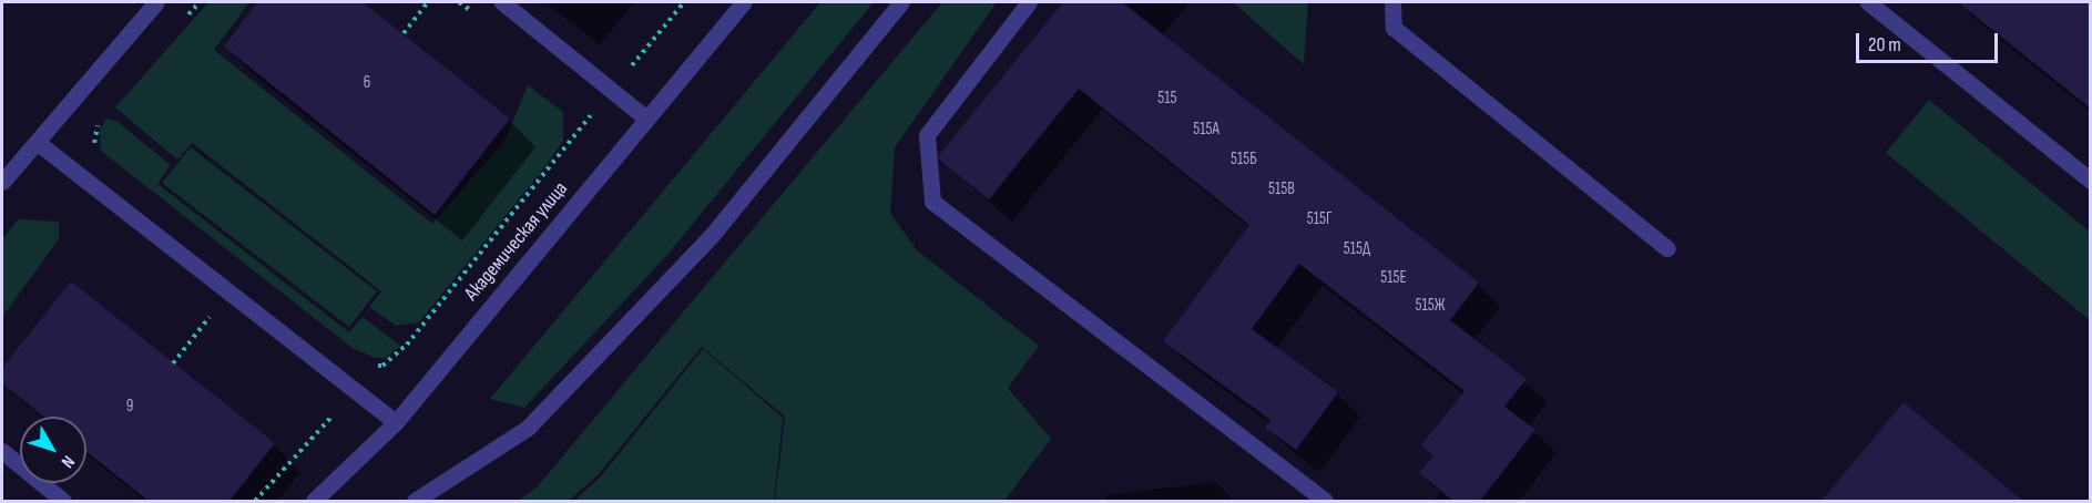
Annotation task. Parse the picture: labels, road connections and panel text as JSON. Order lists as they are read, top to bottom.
{
  "streets": {
    "street": ["Академическая улица"]
  },
  "house_numbers": [
    "6",
    "515",
    "515А",
    "515Б",
    "515В",
    "515Г",
    "515Д",
    "515Е",
    "515Ж",
    "9"
  ],
  "scale_bar": "20 m",
  "north": "bottom right"
}
